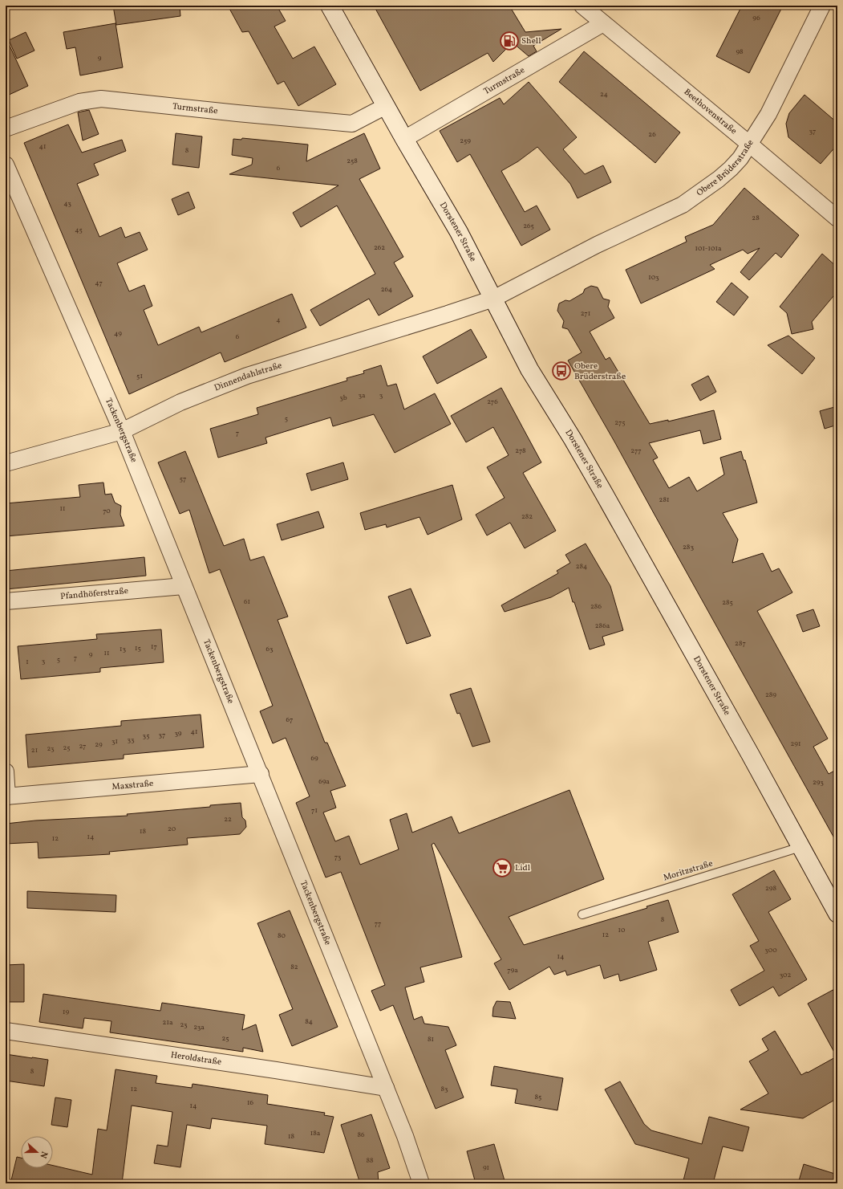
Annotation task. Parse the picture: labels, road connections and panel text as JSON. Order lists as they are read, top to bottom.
{
  "streets": {
    "main road": ["Dorstener Straße"],
    "street": [
      "Turmstraße",
      "Beethovenstraße",
      "Obere Brüderstraße",
      "Dinnendahlstraße",
      "Tackenbergstraße",
      "Pfandhöferstraße",
      "Maxstraße",
      "Heroldstraße"
    ],
    "lane": ["Moritzstraße"]
  },
  "crossings": [
    ["Turmstraße", "Beethovenstraße"],
    ["Turmstraße", "Dorstener Straße"],
    ["Beethovenstraße", "Obere Brüderstraße"],
    ["Obere Brüderstraße", "Dorstener Straße"],
    ["Obere Brüderstraße", "Dinnendahlstraße"],
    ["Dorstener Straße", "Dinnendahlstraße"],
    ["Dorstener Straße", "Moritzstraße"],
    ["Dinnendahlstraße", "Tackenbergstraße"],
    ["Tackenbergstraße", "Pfandhöferstraße"],
    ["Tackenbergstraße", "Maxstraße"],
    ["Tackenbergstraße", "Heroldstraße"]
  ],
  "places": {
    "fuel station": ["Shell"],
    "bus stop": ["Obere Brüderstraße"],
    "supermarket": ["Lidl"]
  },
  "house_numbers": [
    "96",
    "98",
    "9",
    "24",
    "37",
    "26",
    "259",
    "41",
    "8",
    "258",
    "6",
    "43",
    "28",
    "265",
    "45",
    "262",
    "101-101a",
    "103",
    "47",
    "264",
    "271",
    "4",
    "49",
    "6",
    "51",
    "3a",
    "3",
    "3b",
    "276",
    "5",
    "275",
    "7",
    "278",
    "277",
    "57",
    "281",
    "11",
    "70",
    "282",
    "283",
    "284",
    "61",
    "285",
    "286",
    "286a",
    "287",
    "17",
    "15",
    "13",
    "63",
    "11",
    "9",
    "7",
    "5",
    "3",
    "1",
    "289",
    "67",
    "41",
    "39",
    "37",
    "35",
    "33",
    "31",
    "291",
    "29",
    "27",
    "25",
    "23",
    "21",
    "69",
    "69a",
    "293",
    "71",
    "22",
    "20",
    "18",
    "14",
    "12",
    "73",
    "298",
    "8",
    "77",
    "10",
    "12",
    "80",
    "300",
    "14",
    "82",
    "79a",
    "302",
    "19",
    "84",
    "21a",
    "23",
    "23a",
    "25",
    "81",
    "8",
    "12",
    "83",
    "85",
    "16",
    "14",
    "18a",
    "86",
    "18",
    "88",
    "91"
  ],
  "north": "right"
}
